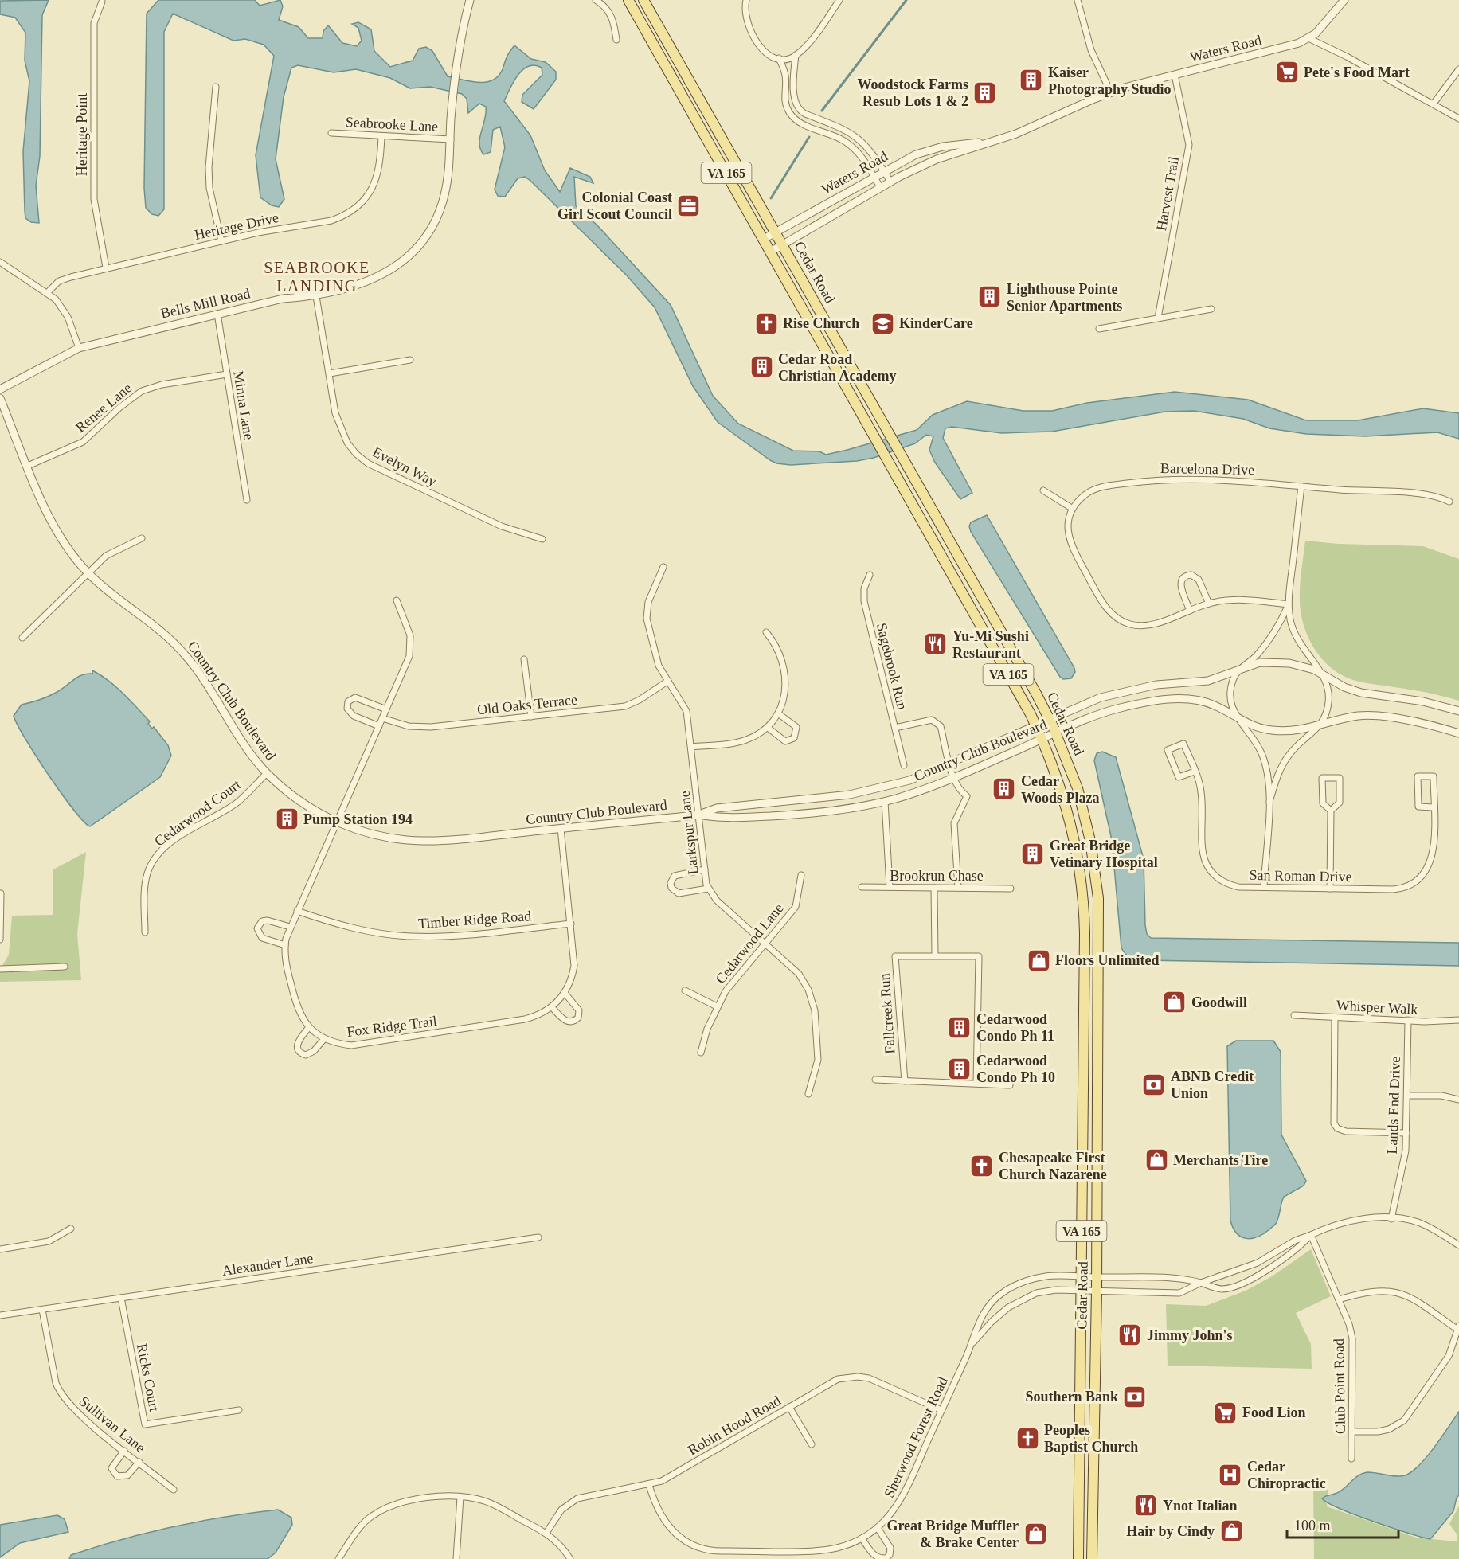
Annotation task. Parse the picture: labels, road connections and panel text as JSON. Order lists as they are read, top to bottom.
{
  "streets": {
    "main road": ["VA 165", "Cedar Road"],
    "street": [
      "Waters Road",
      "Seabrooke Lane",
      "Heritage Point",
      "Harvest Trail",
      "Heritage Drive",
      "Bells Mill Road",
      "Minna Lane",
      "Renee Lane",
      "Evelyn Way",
      "Barcelona Drive",
      "Sagebrook Run",
      "Country Club Boulevard",
      "Old Oaks Terrace",
      "Cedarwood Court",
      "Larkspur Lane",
      "Brookrun Chase",
      "San Roman Drive",
      "Timber Ridge Road",
      "Cedarwood Lane",
      "Whisper Walk",
      "Fallcreek Run",
      "Fox Ridge Trail",
      "Lands End Drive",
      "Alexander Lane",
      "Ricks Court",
      "Club Point Road",
      "Sullivan Lane",
      "Robin Hood Road",
      "Sherwood Forest Road"
    ]
  },
  "crossings": [
    ["Waters Road", "Harvest Trail"],
    ["Waters Road", "Cedar Road"],
    ["Seabrooke Lane", "Heritage Drive"],
    ["Seabrooke Lane", "Bells Mill Road"],
    ["Heritage Point", "Heritage Drive"],
    ["Cedar Road", "Country Club Boulevard"],
    ["Cedar Road", "Sherwood Forest Road"],
    ["Bells Mill Road", "Minna Lane"],
    ["Bells Mill Road", "Evelyn Way"],
    ["Minna Lane", "Renee Lane"],
    ["Renee Lane", "Country Club Boulevard"],
    ["Country Club Boulevard", "Cedarwood Court"],
    ["Country Club Boulevard", "Larkspur Lane"],
    ["Country Club Boulevard", "Fox Ridge Trail"],
    ["Old Oaks Terrace", "Larkspur Lane"],
    ["Old Oaks Terrace", "Fox Ridge Trail"],
    ["Larkspur Lane", "Cedarwood Lane"],
    ["Timber Ridge Road", "Fox Ridge Trail"],
    ["Whisper Walk", "Lands End Drive"],
    ["Lands End Drive", "Sherwood Forest Road"],
    ["Alexander Lane", "Ricks Court"],
    ["Alexander Lane", "Sullivan Lane"],
    ["Club Point Road", "Sherwood Forest Road"],
    ["Robin Hood Road", "Sherwood Forest Road"]
  ],
  "districts": ["SEABROOKE LANDING"],
  "places": {
    "supermarket": ["Pete's Food Mart", "Food Lion"],
    "building": [
      "Kaiser Photography Studio",
      "Woodstock Farms Resub Lots 1 & 2",
      "Lighthouse Pointe Senior Apartments",
      "Cedar Road Christian Academy",
      "Cedar Woods Plaza",
      "Pump Station 194",
      "Great Bridge Vetinary Hospital",
      "Cedarwood Condo Ph 11",
      "Cedarwood Condo Ph 10"
    ],
    "office": ["Colonial Coast Girl Scout Council"],
    "church": ["Rise Church", "Chesapeake First Church Nazarene", "Peoples Baptist Church"],
    "school or university": ["KinderCare"],
    "restaurant": ["Yu-Mi Sushi Restaurant", "Jimmy John's", "Ynot Italian"],
    "shop": [
      "Floors Unlimited",
      "Goodwill",
      "Merchants Tire",
      "Hair by Cindy",
      "Great Bridge Muffler & Brake Center"
    ],
    "bank": ["ABNB Credit Union", "Southern Bank"],
    "hospital": ["Cedar Chiropractic"]
  },
  "scale_bar": "100 m"
}
